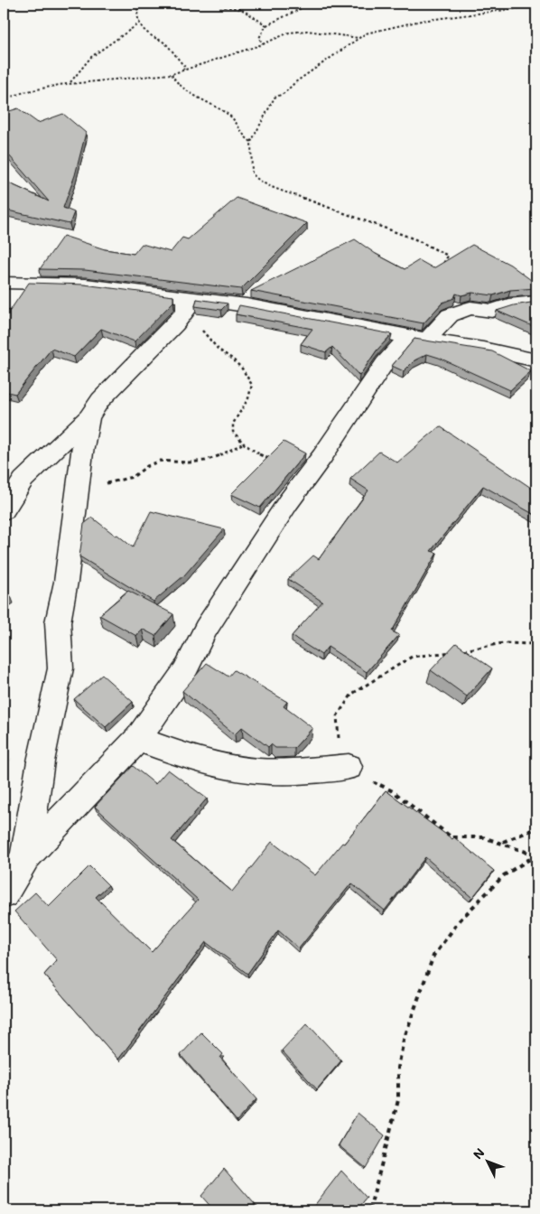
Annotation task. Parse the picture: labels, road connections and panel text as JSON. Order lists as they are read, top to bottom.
{
  "north": "top left"
}
